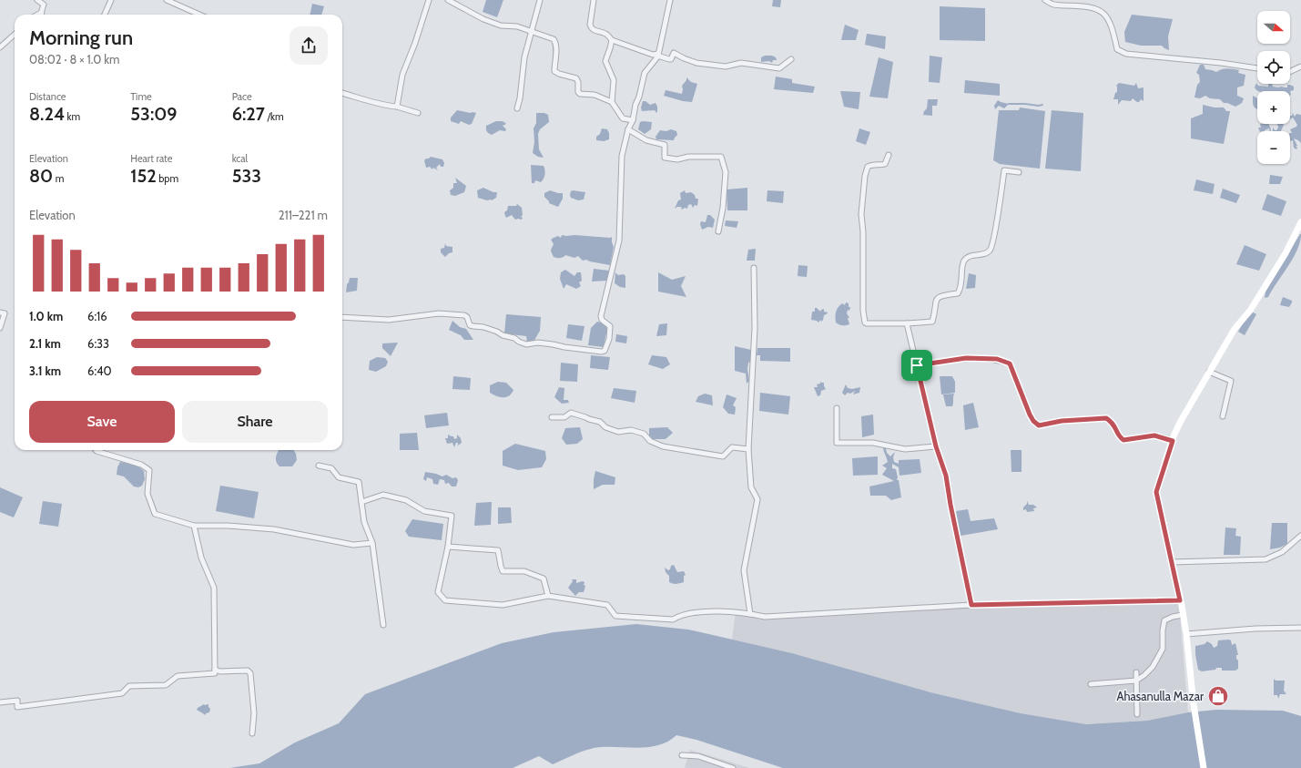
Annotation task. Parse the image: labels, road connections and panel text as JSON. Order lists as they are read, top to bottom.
{
  "places": {
    "shop": ["Ahasanulla Mazar"]
  },
  "north": "right",
  "page": {
    "map_buttons": ["+", "−"],
    "heading": ["Morning run", "08:02 · 8 × 1.0 km"],
    "stats": [
      ["Distance", "8.24 km"],
      ["Time", "53:09"],
      ["Pace", "6:27 /km"],
      ["Elevation", "80 m"],
      ["Heart rate", "152 bpm"],
      ["kcal", "533"]
    ],
    "chart": ["Elevation", "211–221 m"],
    "list": [
      {
        "name": "1.0 km",
        "note": "6:16"
      },
      {
        "name": "2.1 km",
        "note": "6:33"
      },
      {
        "name": "3.1 km",
        "note": "6:40"
      }
    ],
    "buttons": ["Save", "Share"]
  }
}
